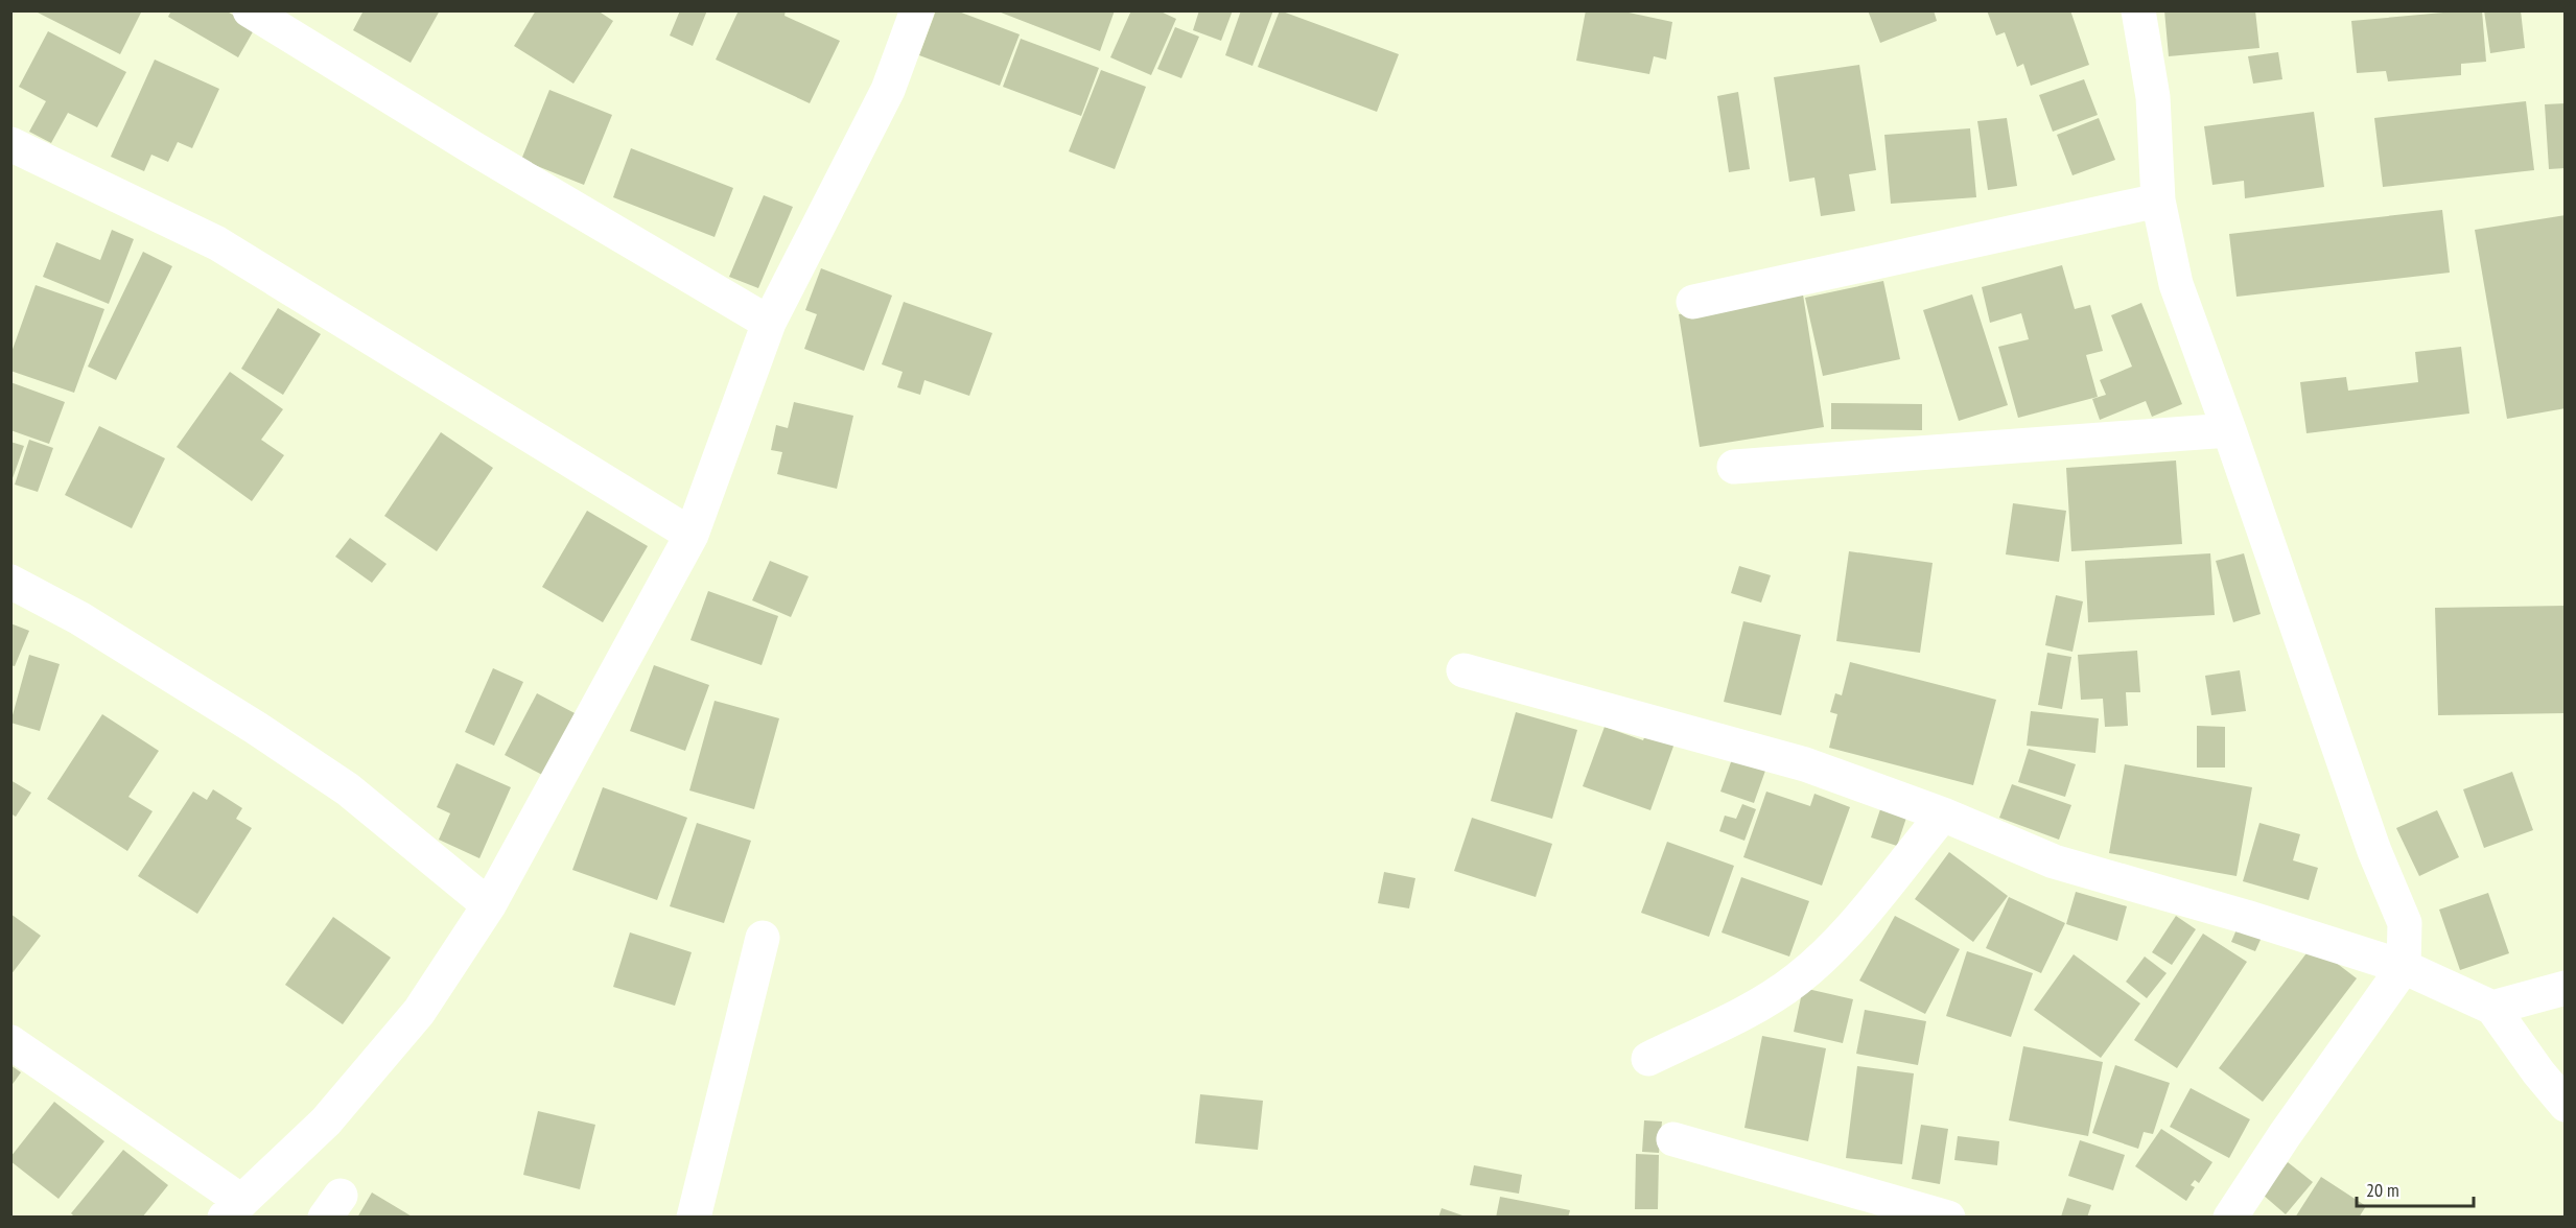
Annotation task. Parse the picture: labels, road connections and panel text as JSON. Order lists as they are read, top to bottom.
{
  "scale_bar": "20 m"
}
